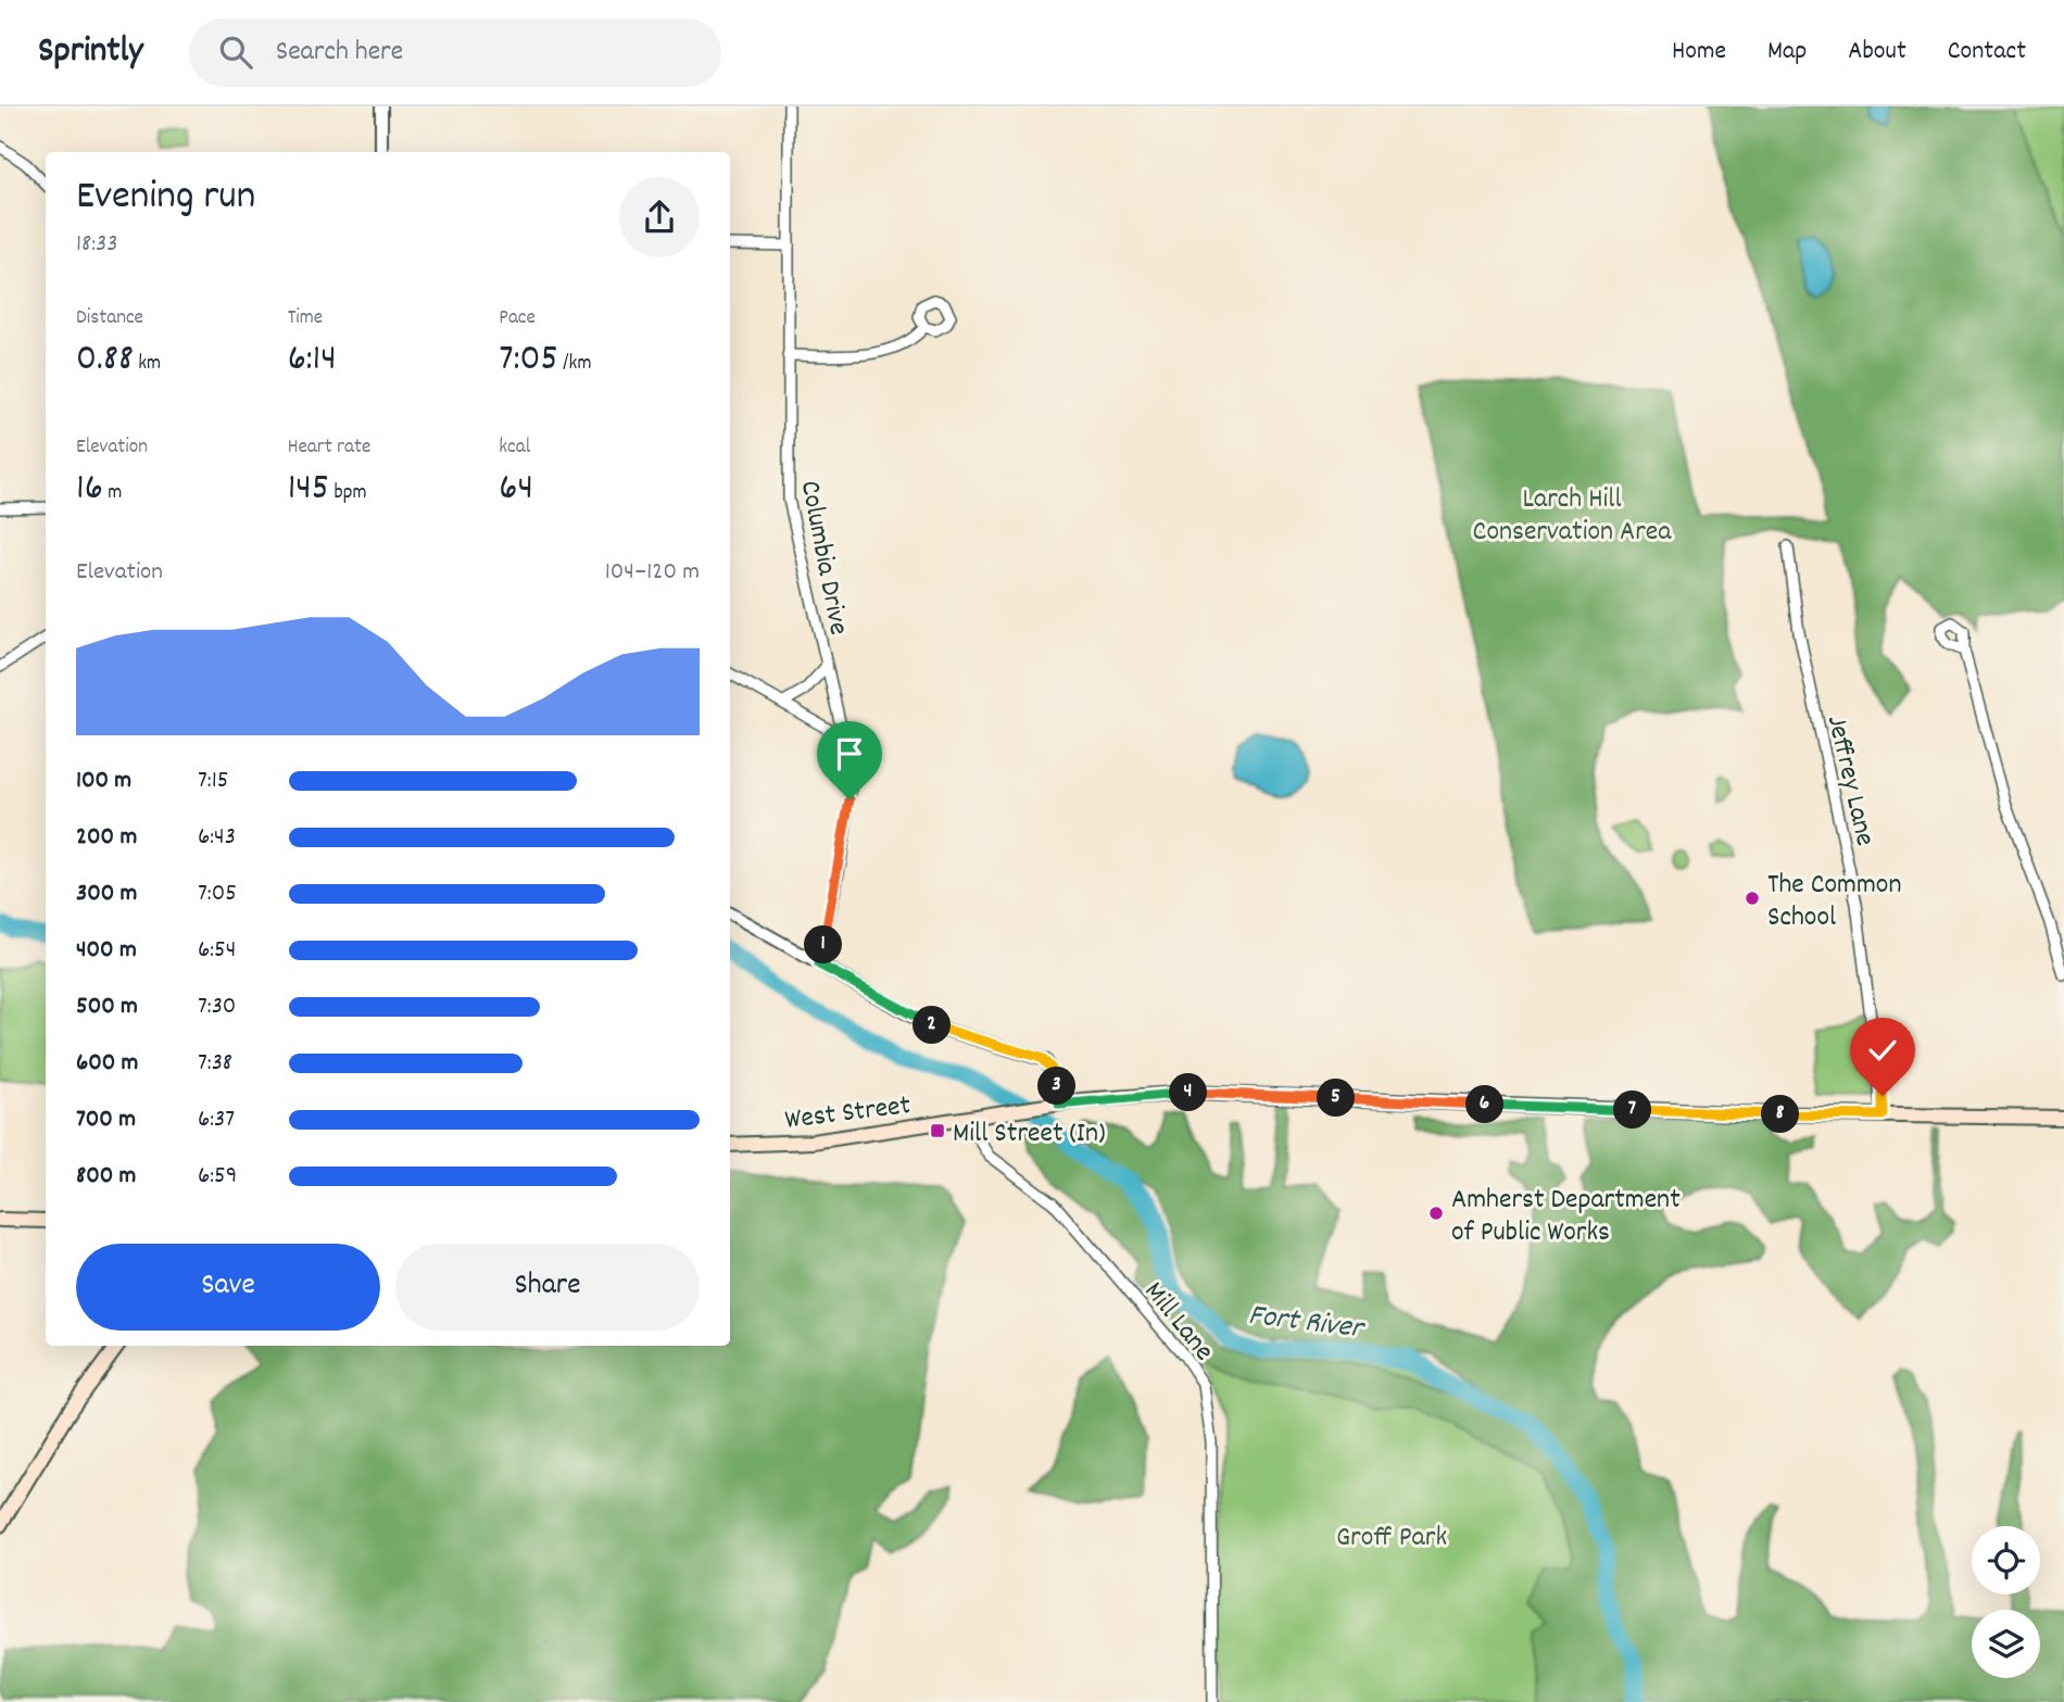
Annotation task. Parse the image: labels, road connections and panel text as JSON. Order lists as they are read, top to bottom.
{
  "streets": {
    "main road": ["West Street"],
    "street": ["Columbia Drive", "Jeffrey Lane", "Mill Lane"]
  },
  "crossings": [
    ["Jeffrey Lane", "West Street"],
    ["West Street", "Mill Lane"]
  ],
  "water": ["Fort River"],
  "parks": ["Larch Hill Conservation Area", "Groff Park"],
  "places": {
    "other": ["The Common School", "Amherst Department of Public Works"],
    "transit": ["Mill Street (In)"]
  },
  "page": {
    "header": "Sprintly",
    "search": "Search here",
    "nav": [
      "Home",
      "Map",
      "About",
      "Contact"
    ],
    "heading": ["Evening run", "18:33"],
    "stats": [
      ["Distance", "0.88 km"],
      ["Time", "6:14"],
      ["Pace", "7:05 /km"],
      ["Elevation", "16 m"],
      ["Heart rate", "145 bpm"],
      ["kcal", "64"]
    ],
    "chart": ["Elevation", "104–120 m"],
    "list": [
      {
        "name": "100 m",
        "note": "7:15"
      },
      {
        "name": "200 m",
        "note": "6:43"
      },
      {
        "name": "300 m",
        "note": "7:05"
      },
      {
        "name": "400 m",
        "note": "6:54"
      },
      {
        "name": "500 m",
        "note": "7:30"
      },
      {
        "name": "600 m",
        "note": "7:38"
      },
      {
        "name": "700 m",
        "note": "6:37"
      },
      {
        "name": "800 m",
        "note": "6:59"
      }
    ],
    "pins": [
      "1",
      "2",
      "3",
      "4",
      "5",
      "6",
      "7",
      "8"
    ],
    "buttons": ["Save", "Share"]
  }
}
